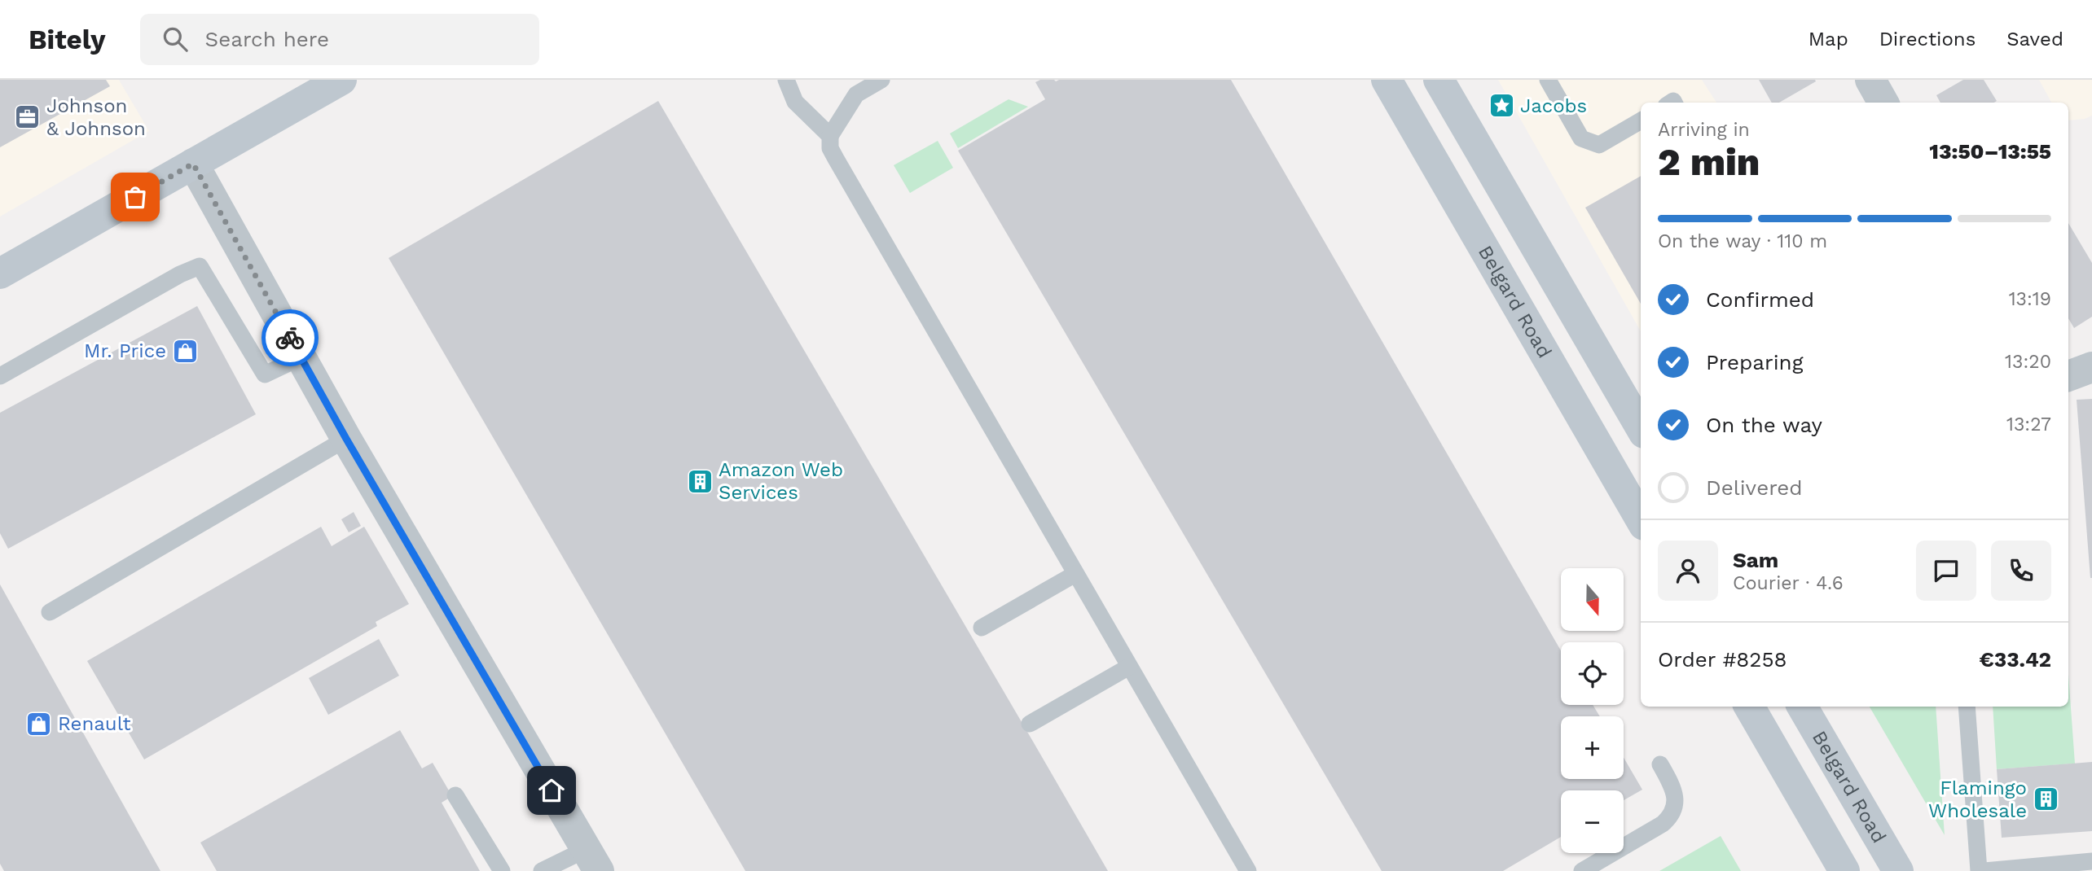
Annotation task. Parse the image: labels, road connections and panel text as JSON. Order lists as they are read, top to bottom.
{
  "streets": {
    "main road": ["Belgard Road"]
  },
  "places": {
    "place": ["Jacobs"],
    "office": ["Johnson & Johnson"],
    "shop": ["Mr. Price", "Renault"],
    "building": ["Amazon Web Services", "Flamingo Wholesale"]
  },
  "north": "bottom",
  "page": {
    "header": "Bitely",
    "search": "Search here",
    "nav": ["Map", "Directions", "Saved"],
    "heading": ["2 min", "Arriving in", "13:50–13:55"],
    "panel": [
      "Sam",
      "Courier · 4.6",
      "Order #8258",
      "€33.42"
    ],
    "bar": "On the way · 110 m",
    "list": [
      ["Confirmed", "13:19"],
      ["Preparing", "13:20"],
      ["On the way", "13:27"],
      "Delivered"
    ],
    "map_buttons": ["+", "−"]
  }
}
